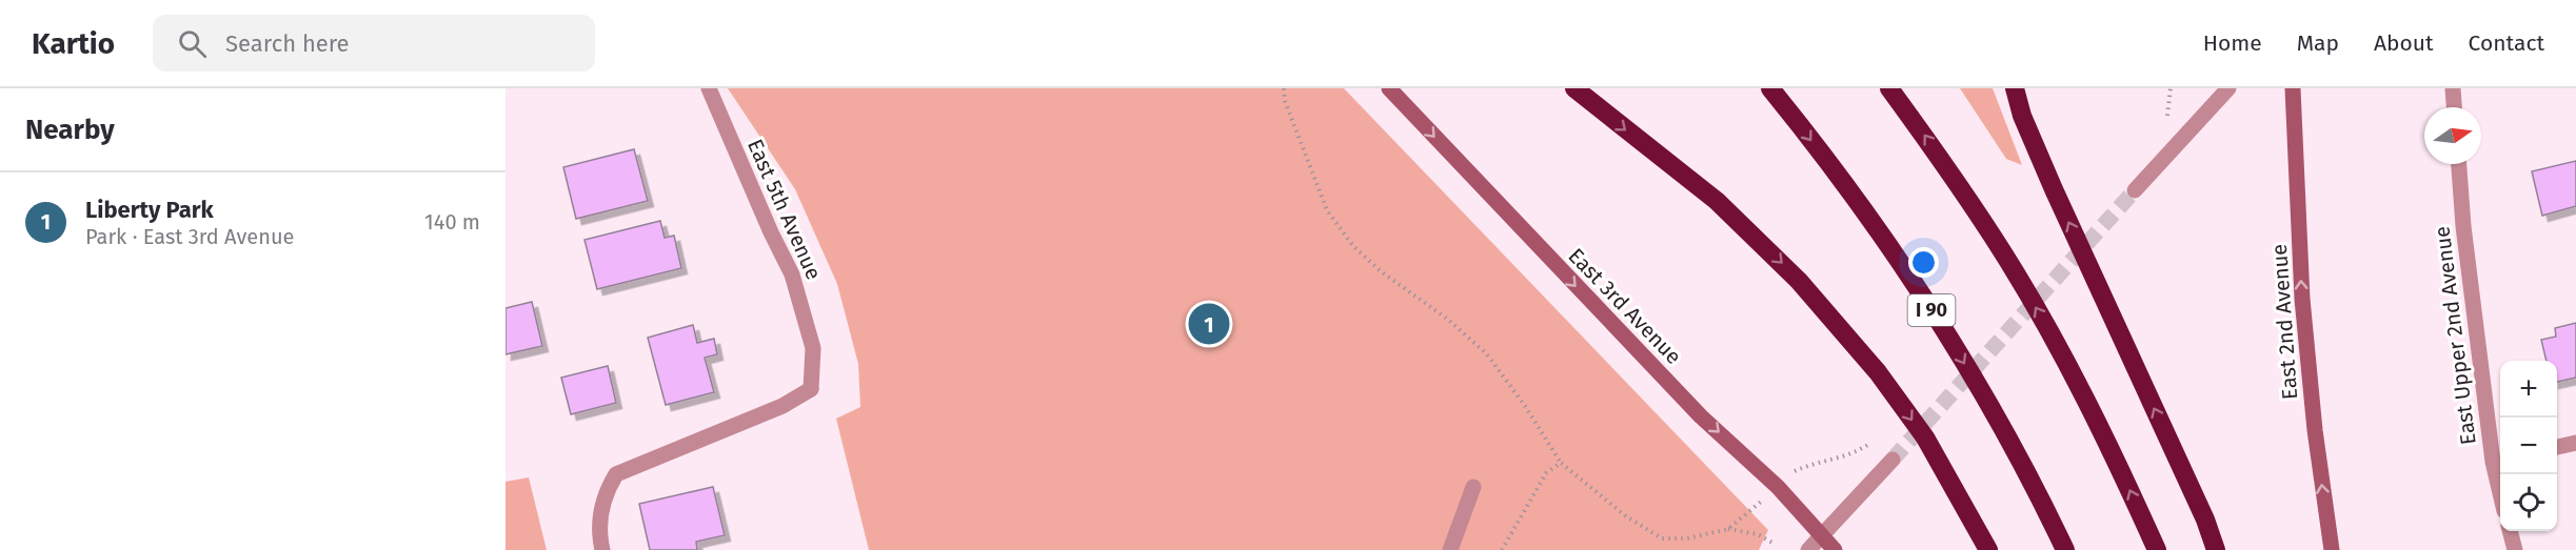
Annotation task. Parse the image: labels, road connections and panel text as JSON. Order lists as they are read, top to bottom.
{
  "streets": {
    "highway": ["I 90"],
    "main road": ["East 3rd Avenue", "East 2nd Avenue"],
    "street": ["East 5th Avenue", "East Upper 2nd Avenue"]
  },
  "one_way": ["East 3rd Avenue", "East 2nd Avenue"],
  "north": "right",
  "page": {
    "header": "Kartio",
    "search": "Search here",
    "nav": [
      "Home",
      "Map",
      "About",
      "Contact"
    ],
    "heading": "Nearby",
    "list": [
      {
        "mark": "1",
        "name": "Liberty Park",
        "note": "Park · East 3rd Avenue",
        "value": "140 m"
      }
    ],
    "pins": "1",
    "map_buttons": ["+", "−"]
  }
}
